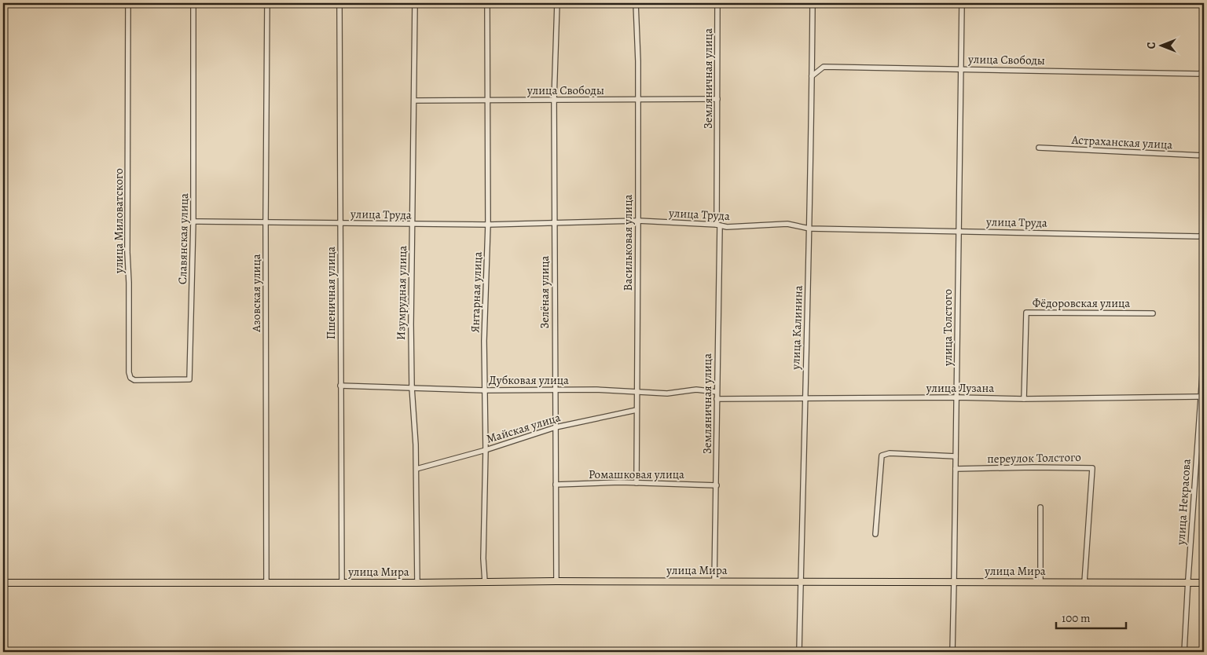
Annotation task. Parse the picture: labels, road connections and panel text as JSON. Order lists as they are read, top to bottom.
{
  "streets": {
    "main road": ["улица Мира"],
    "street": [
      "улица Свободы",
      "Земляничная улица",
      "Астраханская улица",
      "улица Труда",
      "улица Миловатского",
      "Славянская улица",
      "Васильковая улица",
      "Янтарная улица",
      "Зелёная улица",
      "Азовская улица",
      "Пшеничная улица",
      "Изумрудная улица",
      "Фёдоровская улица",
      "улица Калинина",
      "улица Толстого",
      "Дубковая улица",
      "улица Лузана",
      "Майская улица",
      "переулок Толстого",
      "Ромашковая улица",
      "улица Некрасова"
    ]
  },
  "crossings": [
    ["улица Свободы", "Земляничная улица"],
    ["улица Свободы", "Васильковая улица"],
    ["улица Свободы", "Янтарная улица"],
    ["улица Свободы", "Зелёная улица"],
    ["улица Свободы", "Изумрудная улица"],
    ["улица Свободы", "улица Калинина"],
    ["улица Свободы", "улица Толстого"],
    ["Земляничная улица", "улица Труда"],
    ["Земляничная улица", "Дубковая улица"],
    ["Земляничная улица", "улица Лузана"],
    ["Земляничная улица", "Ромашковая улица"],
    ["Земляничная улица", "улица Мира"],
    ["улица Труда", "Славянская улица"],
    ["улица Труда", "Васильковая улица"],
    ["улица Труда", "Янтарная улица"],
    ["улица Труда", "Зелёная улица"],
    ["улица Труда", "Азовская улица"],
    ["улица Труда", "Пшеничная улица"],
    ["улица Труда", "Изумрудная улица"],
    ["улица Труда", "улица Калинина"],
    ["улица Труда", "улица Толстого"],
    ["улица Миловатского", "Славянская улица"],
    ["Васильковая улица", "Дубковая улица"],
    ["Васильковая улица", "Майская улица"],
    ["Васильковая улица", "Ромашковая улица"],
    ["Янтарная улица", "Дубковая улица"],
    ["Янтарная улица", "Майская улица"],
    ["Янтарная улица", "улица Мира"],
    ["Зелёная улица", "Дубковая улица"],
    ["Зелёная улица", "Майская улица"],
    ["Зелёная улица", "Ромашковая улица"],
    ["Зелёная улица", "улица Мира"],
    ["Азовская улица", "улица Мира"],
    ["Пшеничная улица", "Дубковая улица"],
    ["Пшеничная улица", "улица Мира"],
    ["Изумрудная улица", "Дубковая улица"],
    ["Изумрудная улица", "Майская улица"],
    ["Изумрудная улица", "улица Мира"],
    ["Фёдоровская улица", "улица Лузана"],
    ["улица Калинина", "улица Лузана"],
    ["улица Калинина", "улица Мира"],
    ["улица Толстого", "улица Лузана"],
    ["улица Толстого", "переулок Толстого"],
    ["улица Толстого", "улица Мира"],
    ["улица Лузана", "улица Некрасова"],
    ["переулок Толстого", "улица Мира"],
    ["улица Некрасова", "улица Мира"]
  ],
  "scale_bar": "100 m",
  "north": "left"
}
